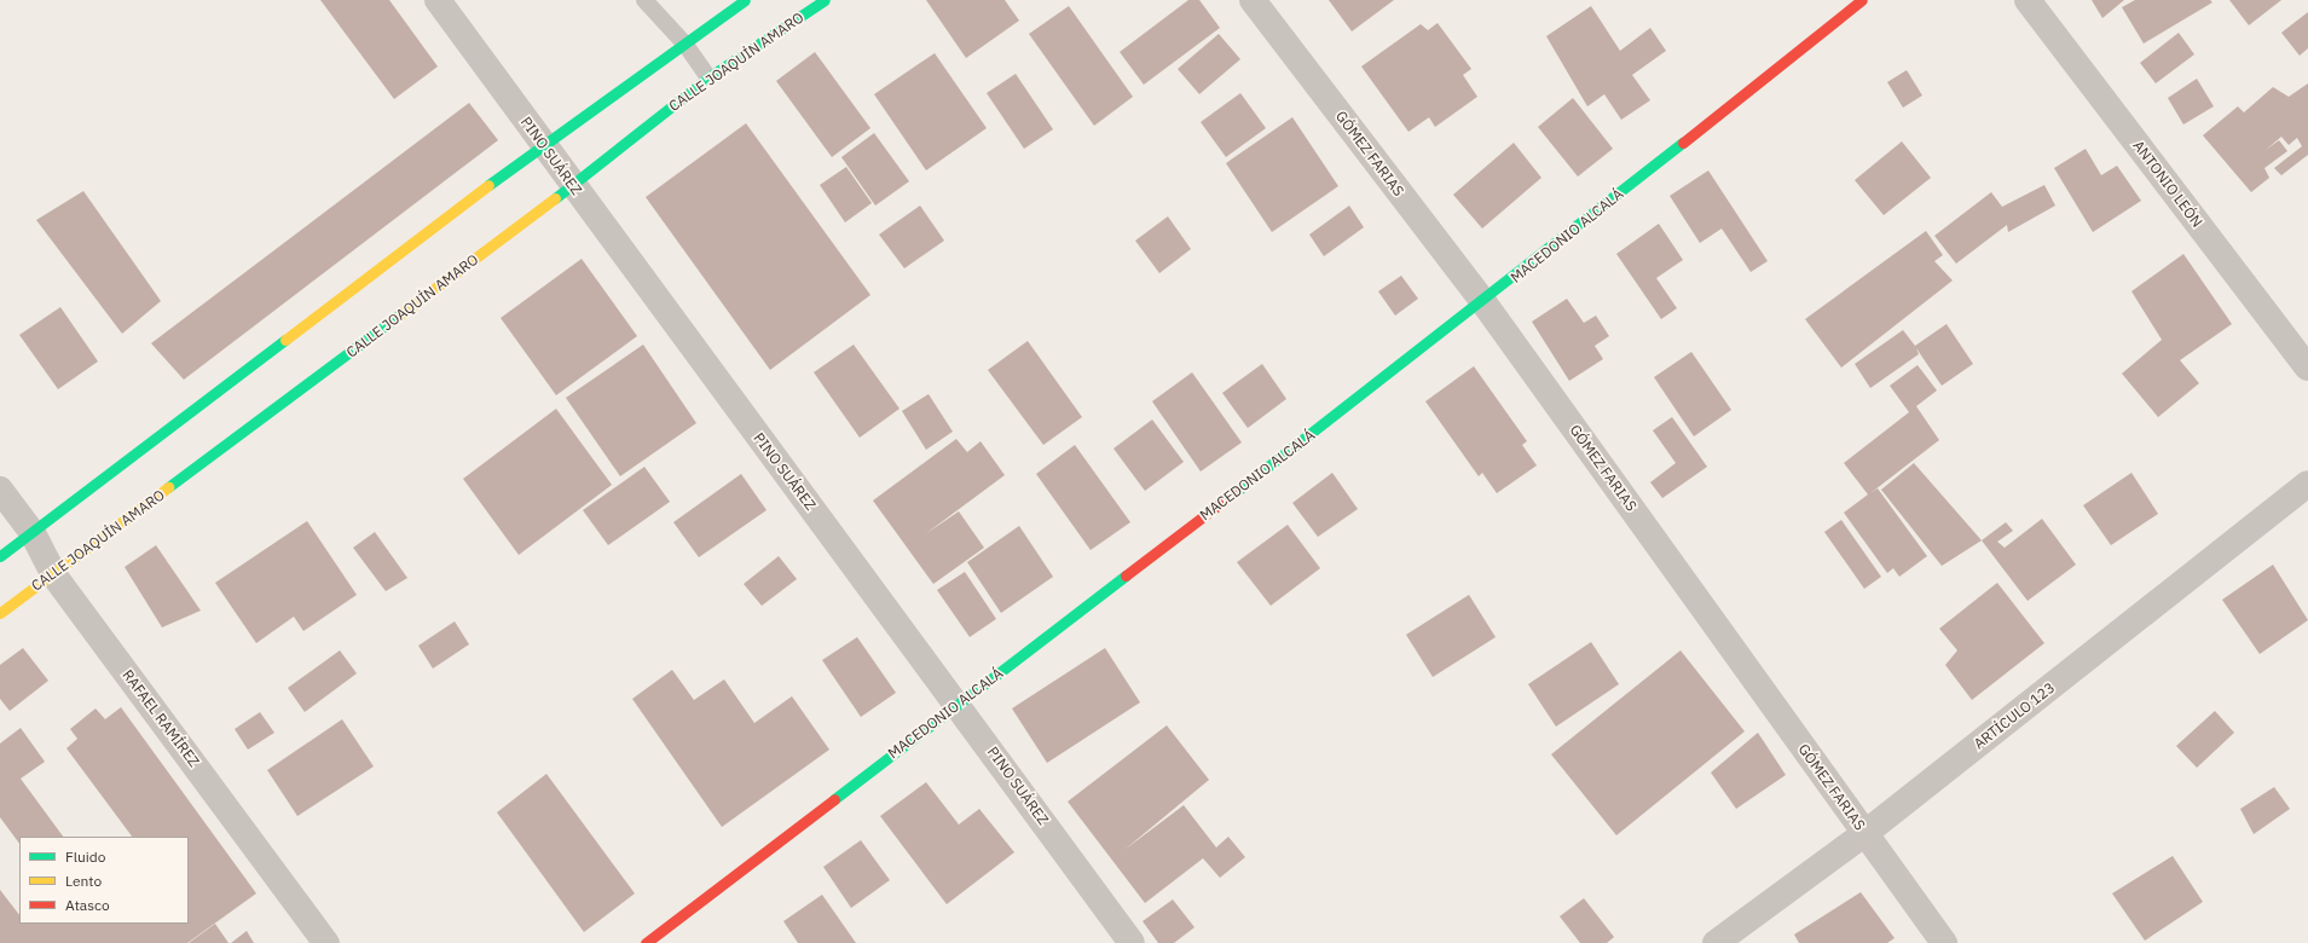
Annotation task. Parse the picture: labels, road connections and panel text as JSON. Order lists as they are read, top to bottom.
{
  "streets": {
    "main road": ["CALLE JOAQUÍN AMARO", "MACEDONIO ALCALÁ"],
    "street": [
      "GÓMEZ FARIAS",
      "PINO SUÁREZ",
      "ANTONIO LEÓN",
      "ARTÍCULO 123",
      "RAFAEL RAMÍREZ"
    ]
  },
  "crossings": [
    ["CALLE JOAQUÍN AMARO", "PINO SUÁREZ"],
    ["CALLE JOAQUÍN AMARO", "RAFAEL RAMÍREZ"],
    ["GÓMEZ FARIAS", "MACEDONIO ALCALÁ"],
    ["GÓMEZ FARIAS", "ARTÍCULO 123"],
    ["PINO SUÁREZ", "MACEDONIO ALCALÁ"]
  ],
  "legend": ["Fluido", "Lento", "Atasco"]
}
